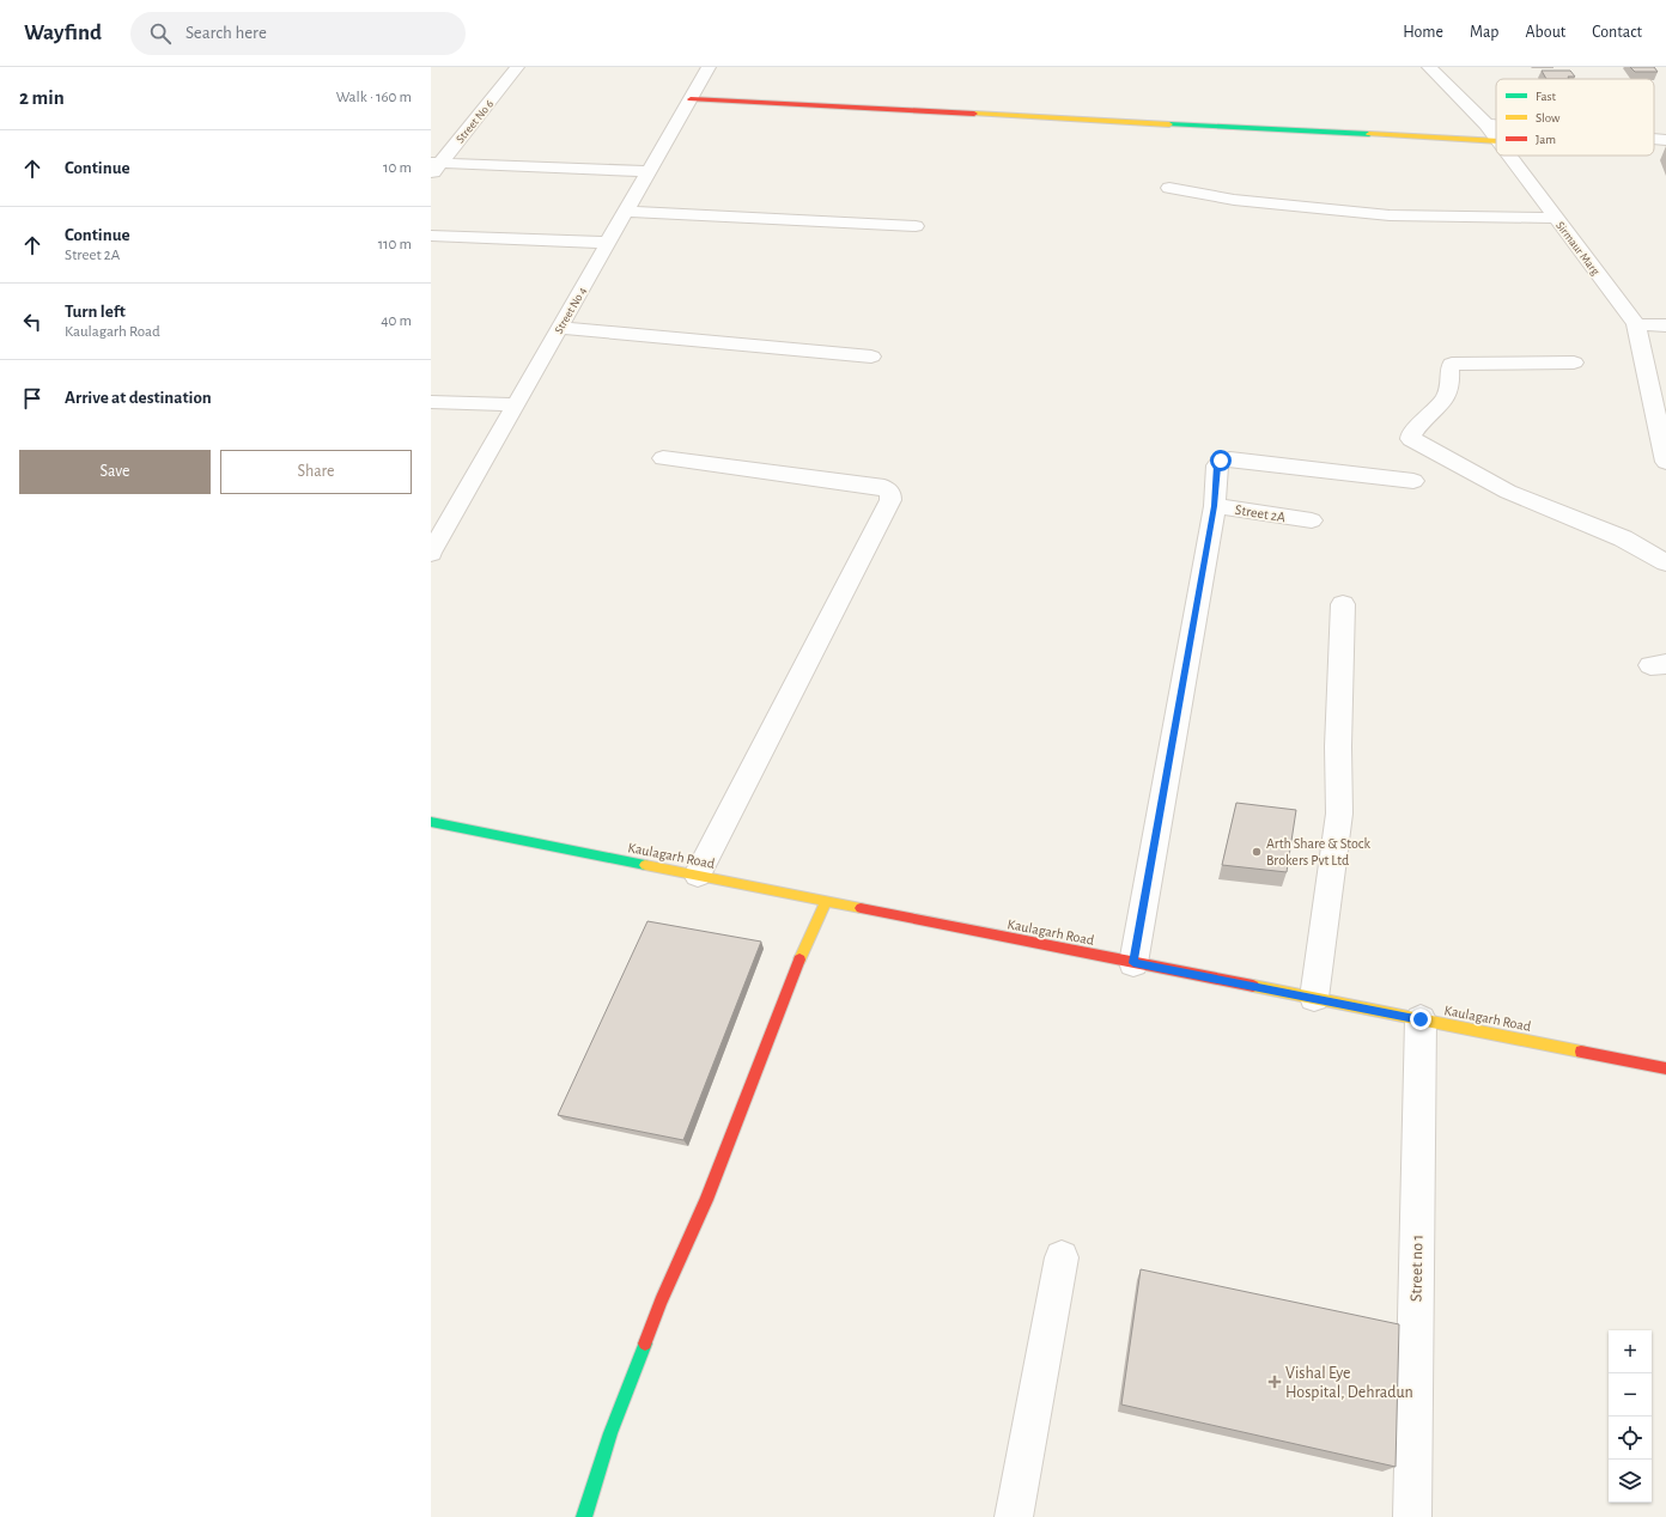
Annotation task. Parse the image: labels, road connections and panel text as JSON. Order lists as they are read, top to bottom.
{
  "streets": {
    "street": [
      "Street No 6",
      "Sirmaur Marg",
      "Street No 4",
      "Street 2A",
      "Kaulagarh Road",
      "Street no 1"
    ]
  },
  "crossings": [
    ["Street 2A", "Kaulagarh Road"],
    ["Kaulagarh Road", "Street no 1"]
  ],
  "places": {
    "other": ["Arth Share & Stock Brokers Pvt Ltd"],
    "health": ["Vishal Eye Hospital, Dehradun"]
  },
  "legend": ["Fast", "Slow", "Jam"],
  "page": {
    "header": "Wayfind",
    "search": "Search here",
    "nav": [
      "Home",
      "Map",
      "About",
      "Contact"
    ],
    "heading": ["2 min", "Walk · 160 m"],
    "list": [
      ["Continue", "10 m"],
      ["Continue", "Street 2A", "110 m"],
      ["Turn left", "Kaulagarh Road", "40 m"],
      "Arrive at destination"
    ],
    "buttons": ["Save", "Share"],
    "map_buttons": ["+", "−"]
  }
}
